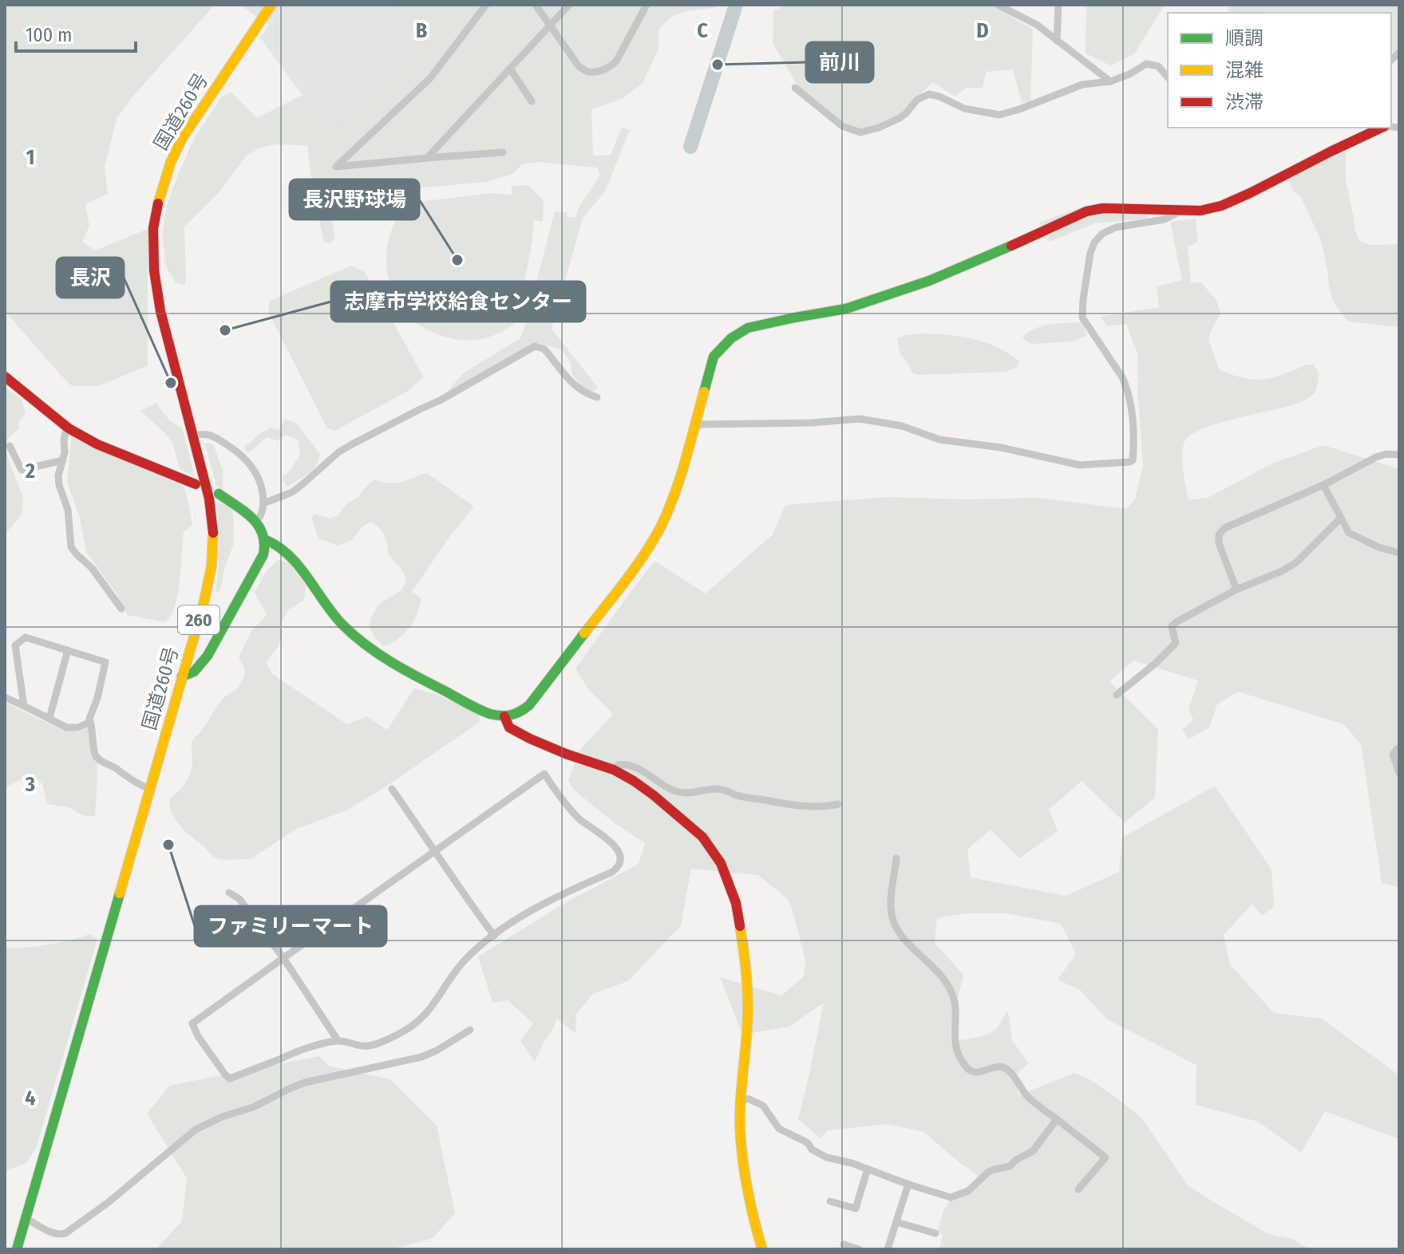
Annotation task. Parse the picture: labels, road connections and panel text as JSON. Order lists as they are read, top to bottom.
{
  "streets": {
    "main road": ["国道260号", "260"]
  },
  "places": [
    "前川",
    "長沢野球場",
    "志摩市学校給食センター",
    "長沢",
    "ファミリーマート"
  ],
  "legend": ["順調", "混雑", "渋滞"],
  "scale_bar": "100 m",
  "grid": {
    "columns": ["B", "C", "D"],
    "rows": [
      "1",
      "2",
      "3",
      "4"
    ]
  }
}
